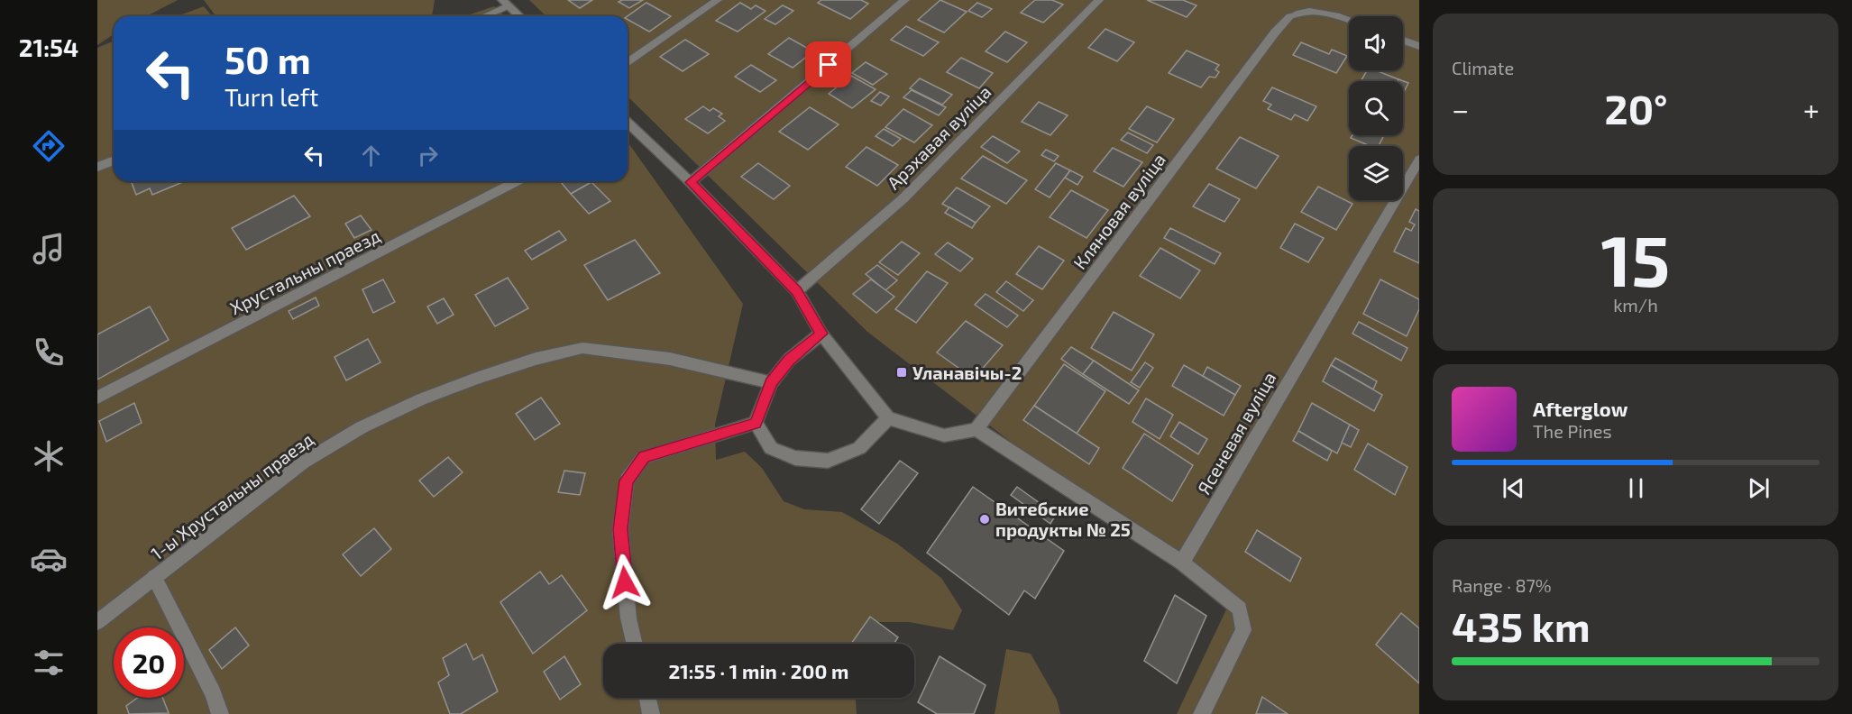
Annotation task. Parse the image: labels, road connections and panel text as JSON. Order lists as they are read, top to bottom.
{
  "streets": {
    "street": [
      "Арэхавая вуліца",
      "Кляновая вуліца",
      "Хрустальны праезд",
      "Ясеневая вуліца",
      "1-ы Хрустальны праезд"
    ]
  },
  "places": {
    "transit": ["Уланавічы-2"],
    "other": ["Витебские продукты № 25"]
  },
  "page": {
    "tabs": "21:54",
    "tile": [
      "Climate",
      ["15", "km/h"],
      ["Range · 87%", "435 km"]
    ],
    "turn": ["50 m", "Turn left"],
    "heat": ["−", "20°", "+"],
    "song": ["Afterglow", "The Pines"],
    "limit": "20",
    "trip": "21:55 · 1 min · 200 m"
  }
}
